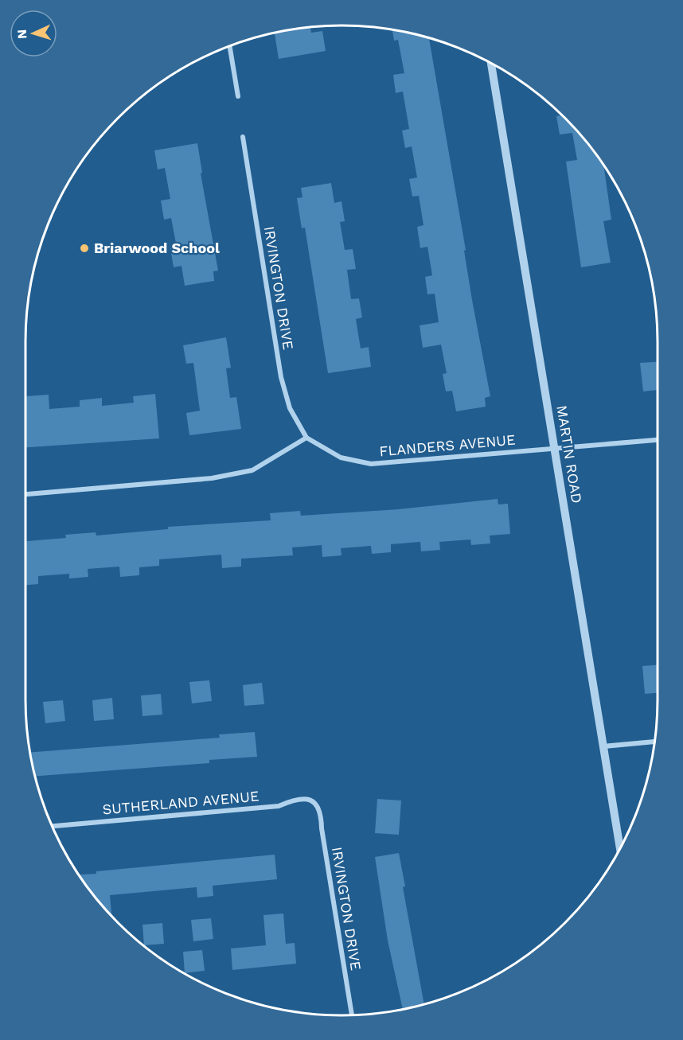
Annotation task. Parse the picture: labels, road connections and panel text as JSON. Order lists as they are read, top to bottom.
{
  "streets": {
    "street": [
      "IRVINGTON DRIVE",
      "FLANDERS AVENUE",
      "MARTIN ROAD",
      "SUTHERLAND AVENUE"
    ]
  },
  "crossings": [
    ["IRVINGTON DRIVE", "FLANDERS AVENUE"],
    ["IRVINGTON DRIVE", "SUTHERLAND AVENUE"],
    ["FLANDERS AVENUE", "MARTIN ROAD"]
  ],
  "places": ["Briarwood School"],
  "north": "left"
}
